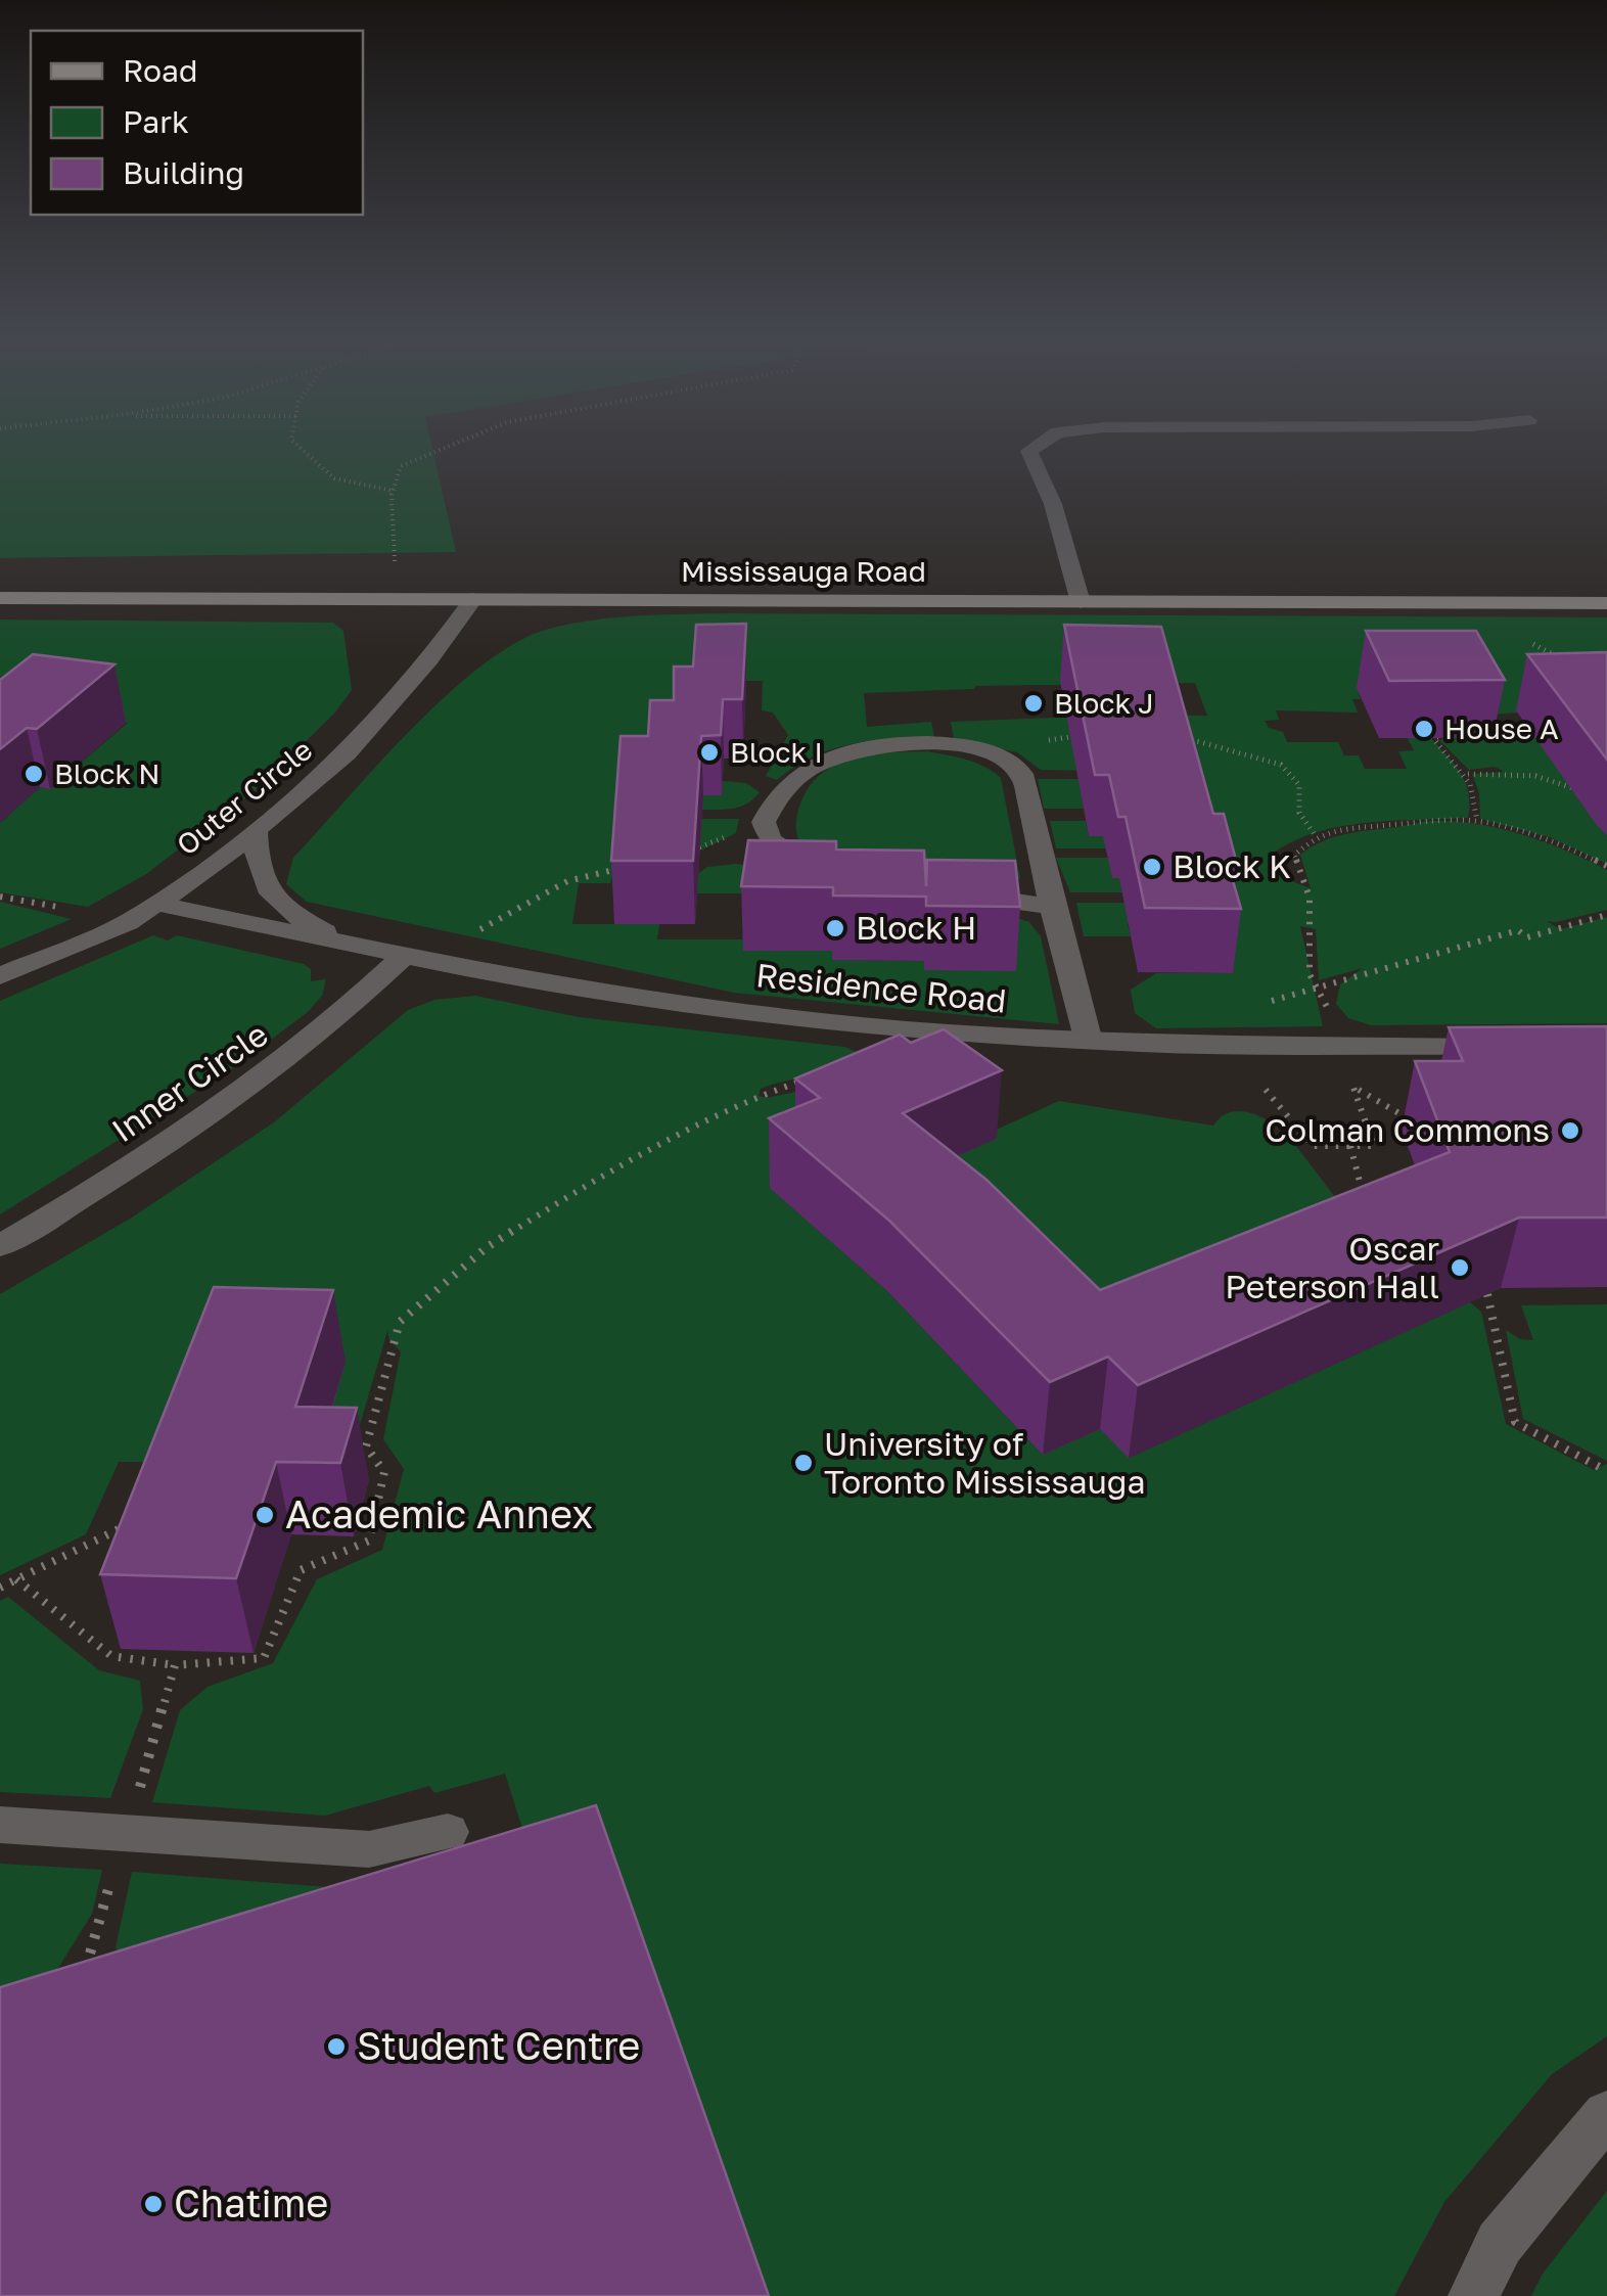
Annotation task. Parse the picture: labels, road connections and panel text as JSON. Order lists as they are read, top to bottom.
{
  "streets": {
    "main road": ["Mississauga Road"],
    "street": ["Outer Circle", "Residence Road", "Inner Circle"]
  },
  "crossings": [
    ["Mississauga Road", "Outer Circle"],
    ["Outer Circle", "Residence Road"],
    ["Residence Road", "Inner Circle"]
  ],
  "places": [
    "Block J",
    "House A",
    "Block I",
    "Block N",
    "Block K",
    "Block H",
    "Colman Commons",
    "Oscar Peterson Hall",
    "University of Toronto Mississauga",
    "Academic Annex",
    "Student Centre",
    "Chatime"
  ],
  "legend": ["Road", "Park", "Building"]
}
